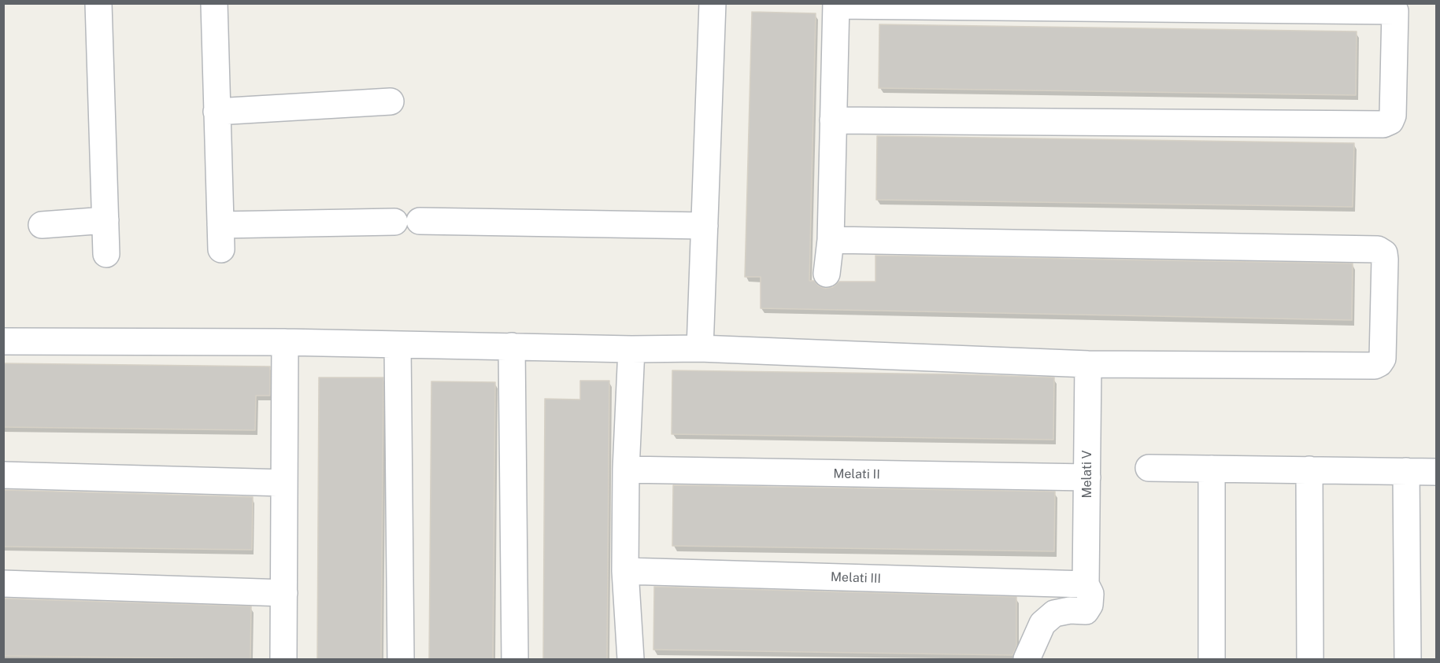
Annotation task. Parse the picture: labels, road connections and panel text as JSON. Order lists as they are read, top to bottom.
{
  "streets": {
    "street": ["Melati II", "Melati V", "Melati III"]
  },
  "crossings": [
    ["Melati II", "Melati V"],
    ["Melati V", "Melati III"]
  ]
}
